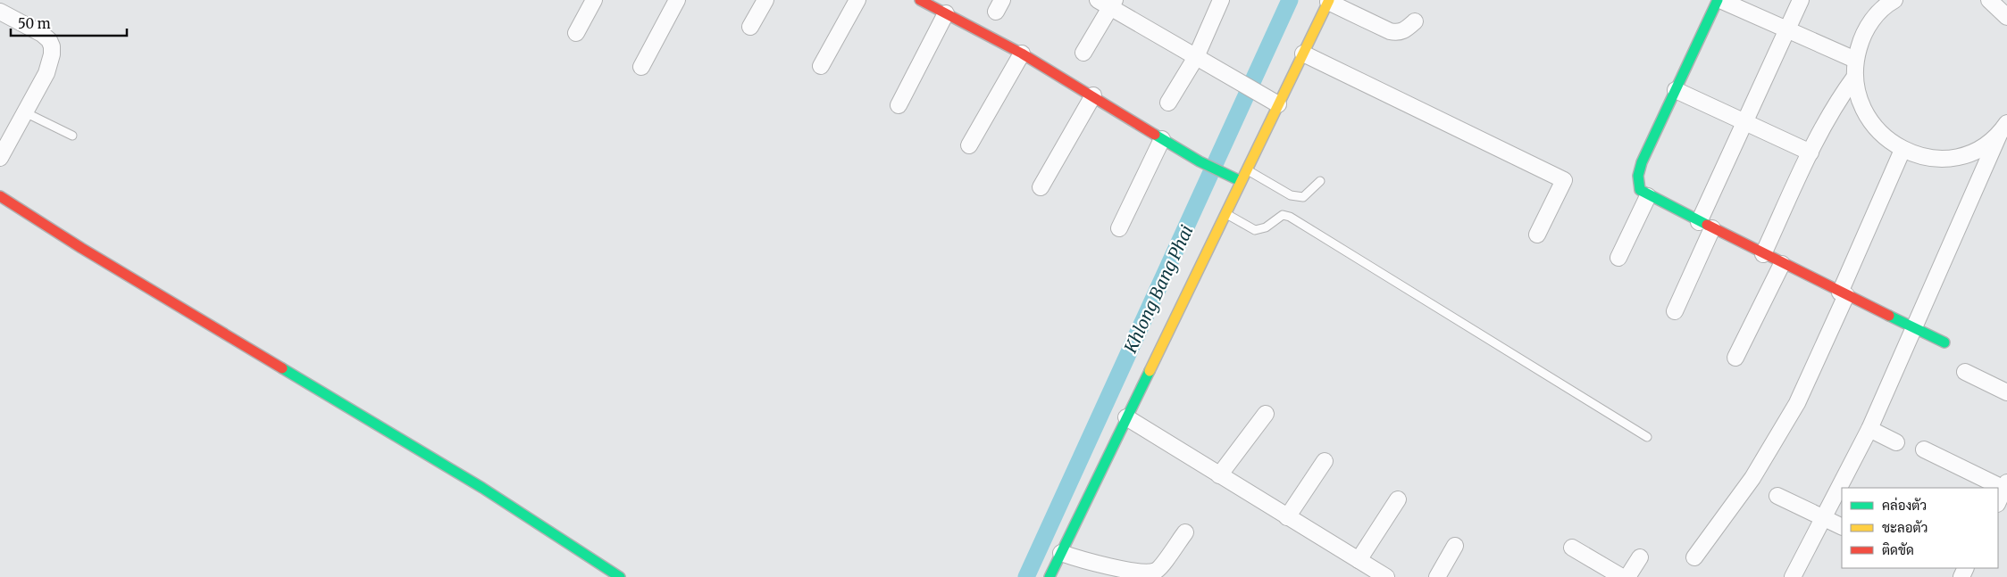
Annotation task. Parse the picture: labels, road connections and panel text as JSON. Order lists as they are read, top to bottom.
{
  "water": ["Khlong Bang Phai"],
  "legend": ["คล่องตัว", "ชะลอตัว", "ติดขัด"],
  "scale_bar": "50 m"
}
